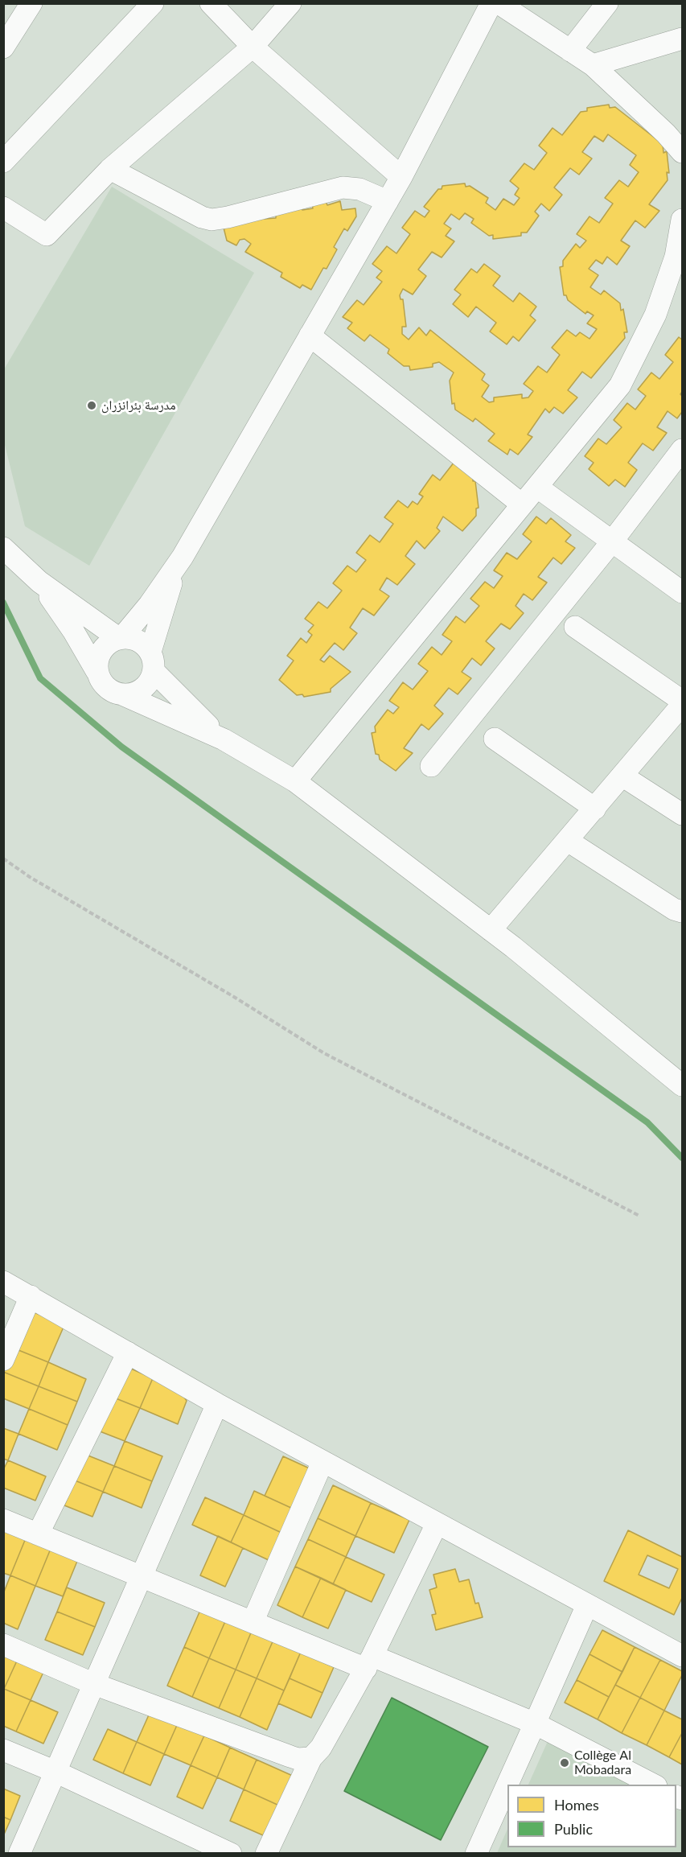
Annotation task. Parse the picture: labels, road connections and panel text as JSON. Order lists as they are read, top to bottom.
{
  "places": ["مدرسة بئرانزران", "Collège Al Mobadara"],
  "legend": ["Homes", "Public"]
}
